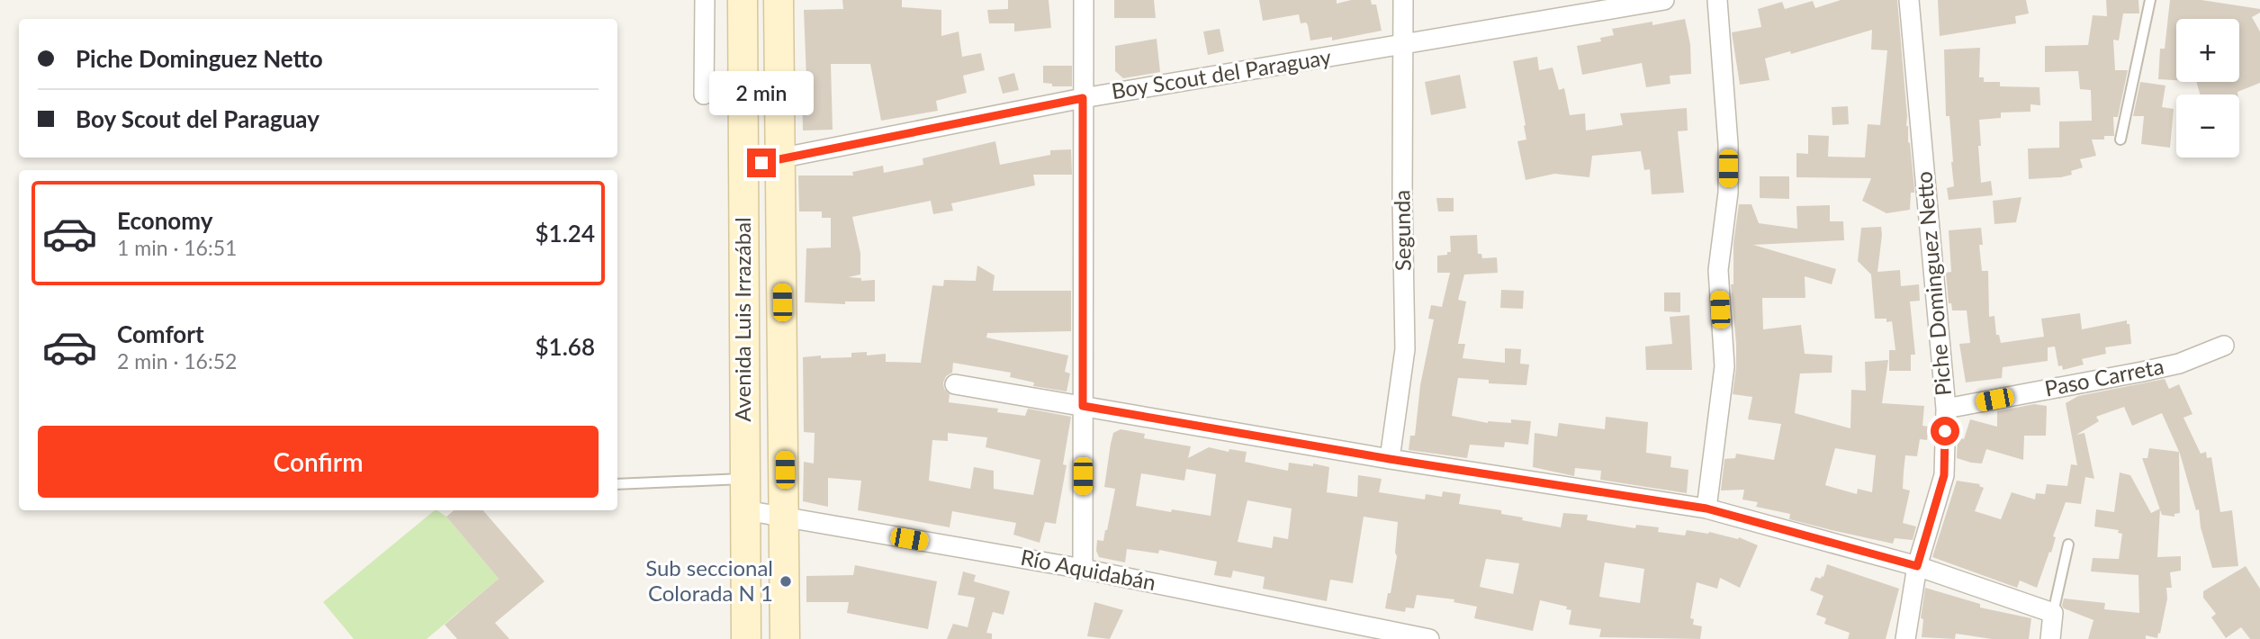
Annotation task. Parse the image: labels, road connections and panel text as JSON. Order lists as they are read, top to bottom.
{
  "streets": {
    "main road": ["Avenida Luis Irrazábal"],
    "street": [
      "Boy Scout del Paraguay",
      "Segunda",
      "Piche Dominguez Netto",
      "Paso Carreta",
      "Río Aquidabán"
    ]
  },
  "crossings": [
    ["Boy Scout del Paraguay", "Segunda"],
    ["Boy Scout del Paraguay", "Avenida Luis Irrazábal"],
    ["Piche Dominguez Netto", "Paso Carreta"],
    ["Avenida Luis Irrazábal", "Río Aquidabán"]
  ],
  "places": ["Sub seccional Colorada N 1"],
  "page": {
    "map_buttons": ["+", "−"],
    "banner": ["Piche Dominguez Netto", "Boy Scout del Paraguay"],
    "bubble": "2 min",
    "list": [
      {
        "name": "Economy",
        "note": "1 min · 16:51",
        "value": "$1.24"
      },
      {
        "name": "Comfort",
        "note": "2 min · 16:52",
        "value": "$1.68"
      }
    ],
    "buttons": "Confirm"
  }
}
